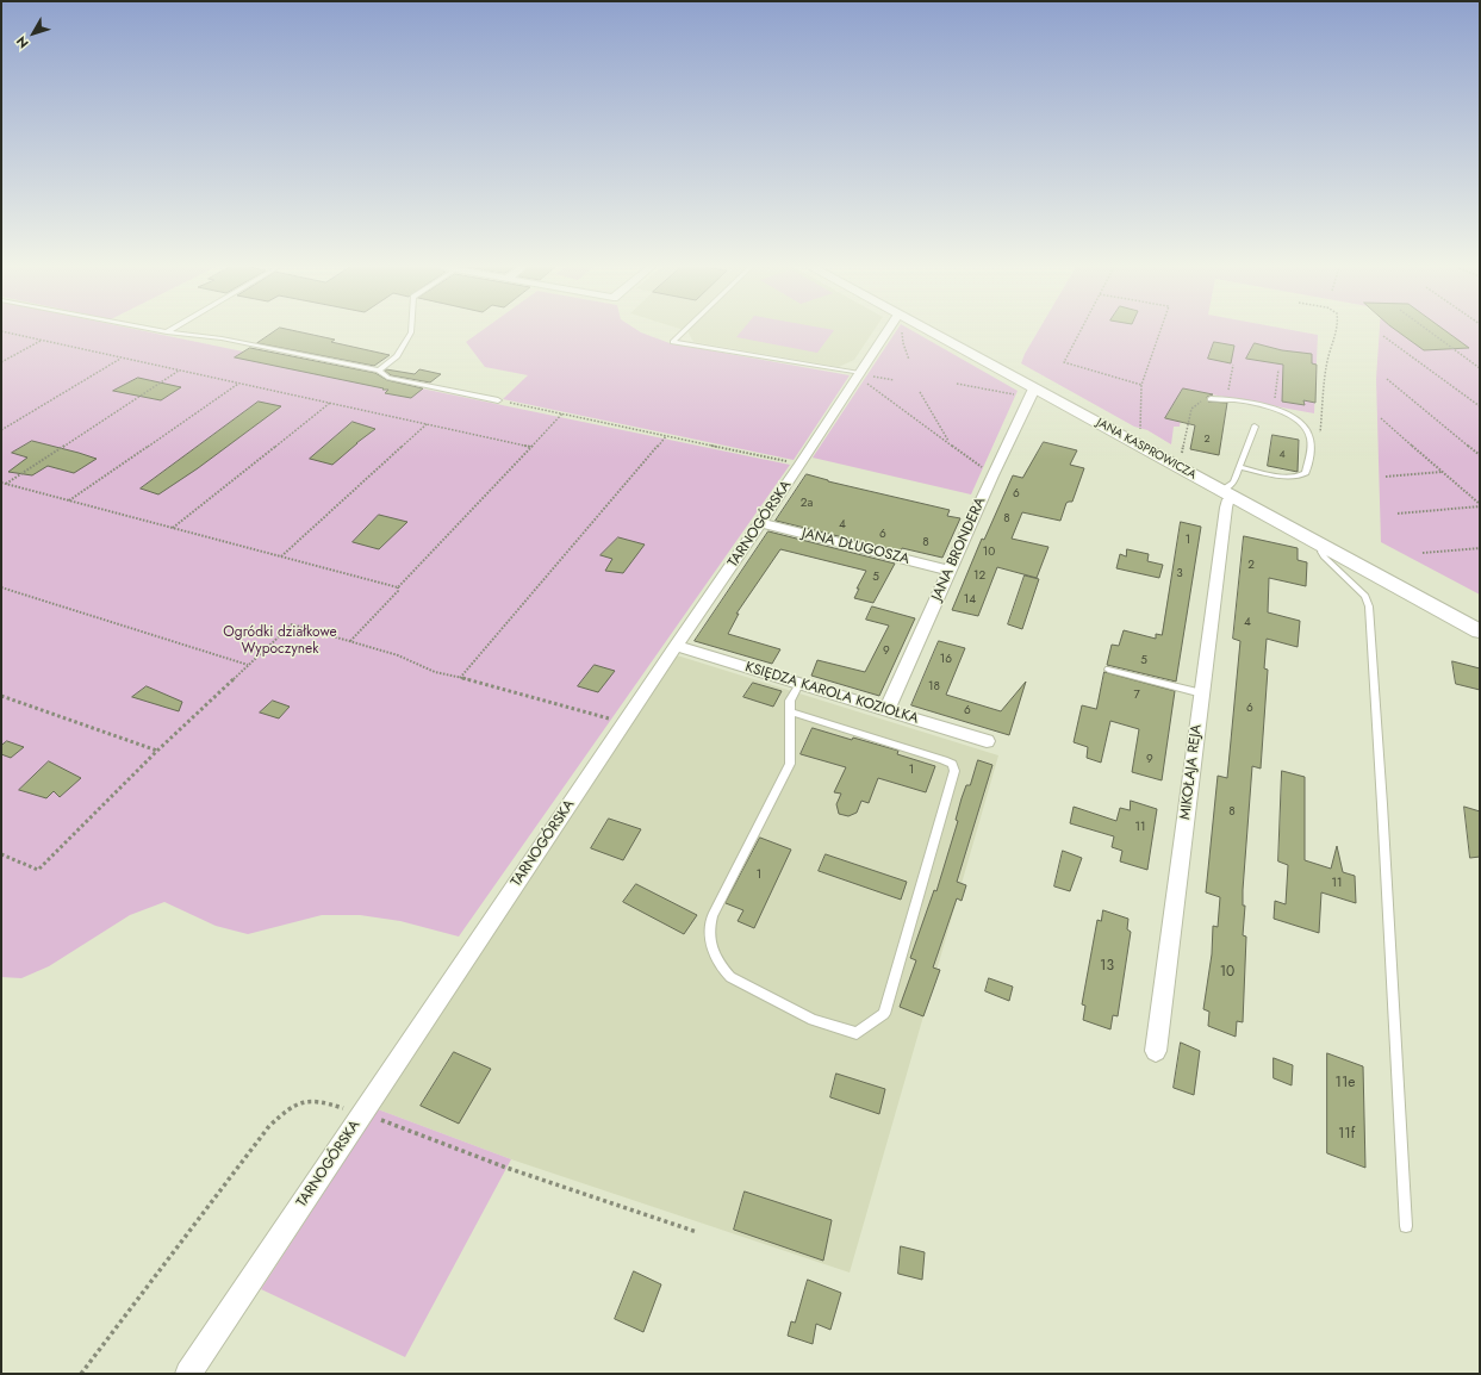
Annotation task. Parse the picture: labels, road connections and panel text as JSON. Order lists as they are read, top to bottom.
{
  "streets": {
    "street": [
      "JANA KASPROWICZA",
      "TARNOGÓRSKA",
      "JANA DŁUGOSZA",
      "JANA BRONDERA",
      "KSIĘDZA KAROLA KOZIOŁKA",
      "MIKOŁAJA REJA"
    ]
  },
  "crossings": [
    ["JANA KASPROWICZA", "JANA BRONDERA"],
    ["JANA KASPROWICZA", "MIKOŁAJA REJA"],
    ["TARNOGÓRSKA", "JANA DŁUGOSZA"],
    ["TARNOGÓRSKA", "KSIĘDZA KAROLA KOZIOŁKA"],
    ["JANA DŁUGOSZA", "JANA BRONDERA"],
    ["JANA BRONDERA", "KSIĘDZA KAROLA KOZIOŁKA"]
  ],
  "parks": ["Ogródki działkowe Wypoczynek"],
  "house_numbers": [
    "2",
    "4",
    "6",
    "2a",
    "8",
    "4",
    "6",
    "1",
    "8",
    "10",
    "2",
    "3",
    "12",
    "5",
    "14",
    "4",
    "9",
    "16",
    "5",
    "18",
    "7",
    "6",
    "6",
    "9",
    "1",
    "8",
    "11",
    "1",
    "11",
    "13",
    "10",
    "11e",
    "11f"
  ],
  "north": "bottom left"
}
